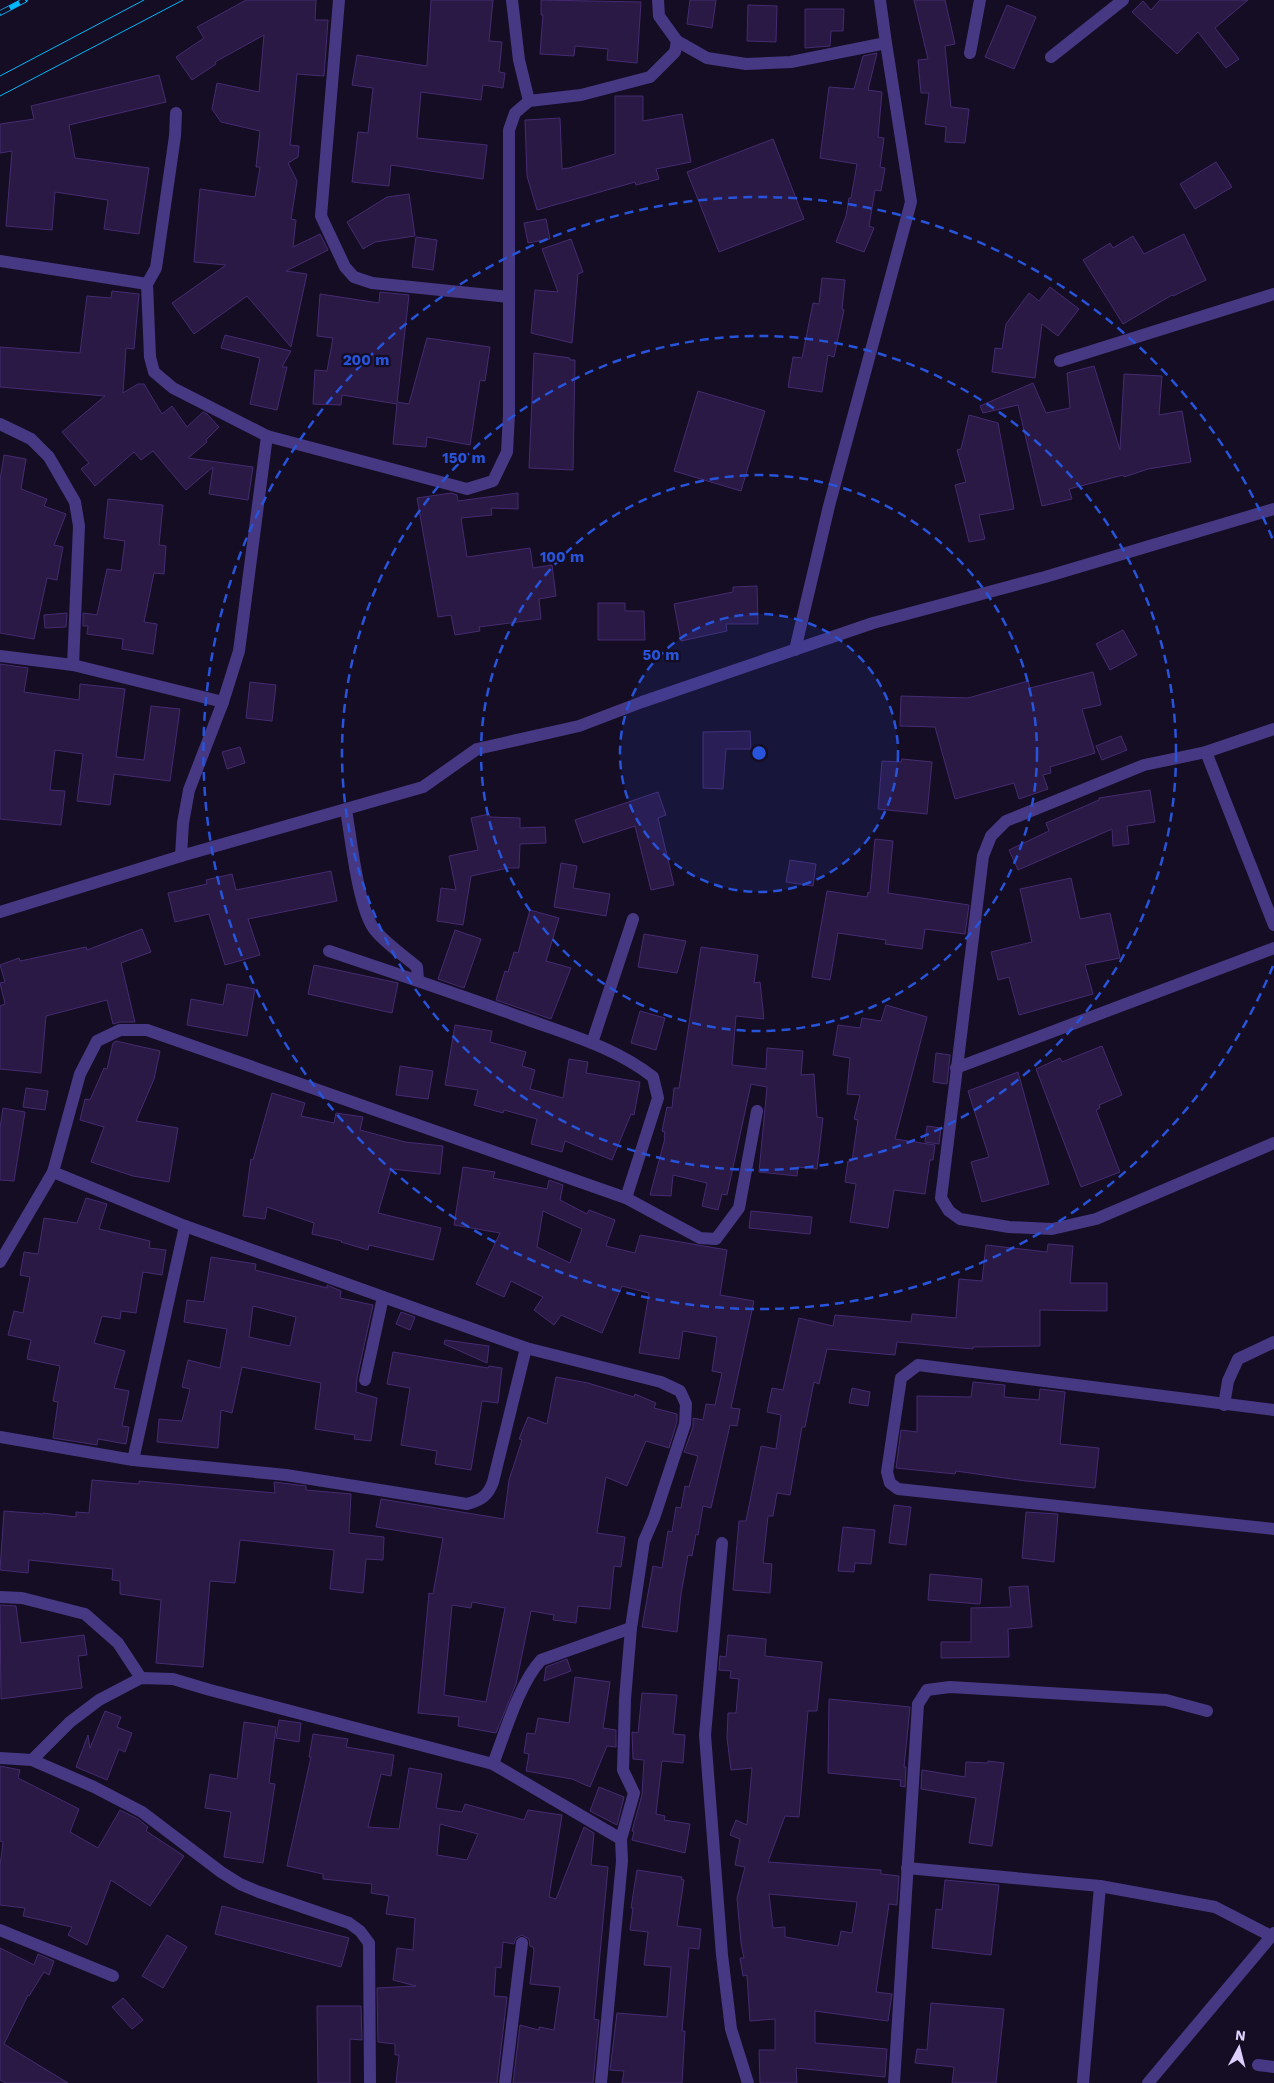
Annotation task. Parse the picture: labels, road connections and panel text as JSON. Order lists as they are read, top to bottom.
{
  "north": "top",
  "rings": [
    "200 m",
    "150 m",
    "100 m",
    "50 m"
  ]
}
